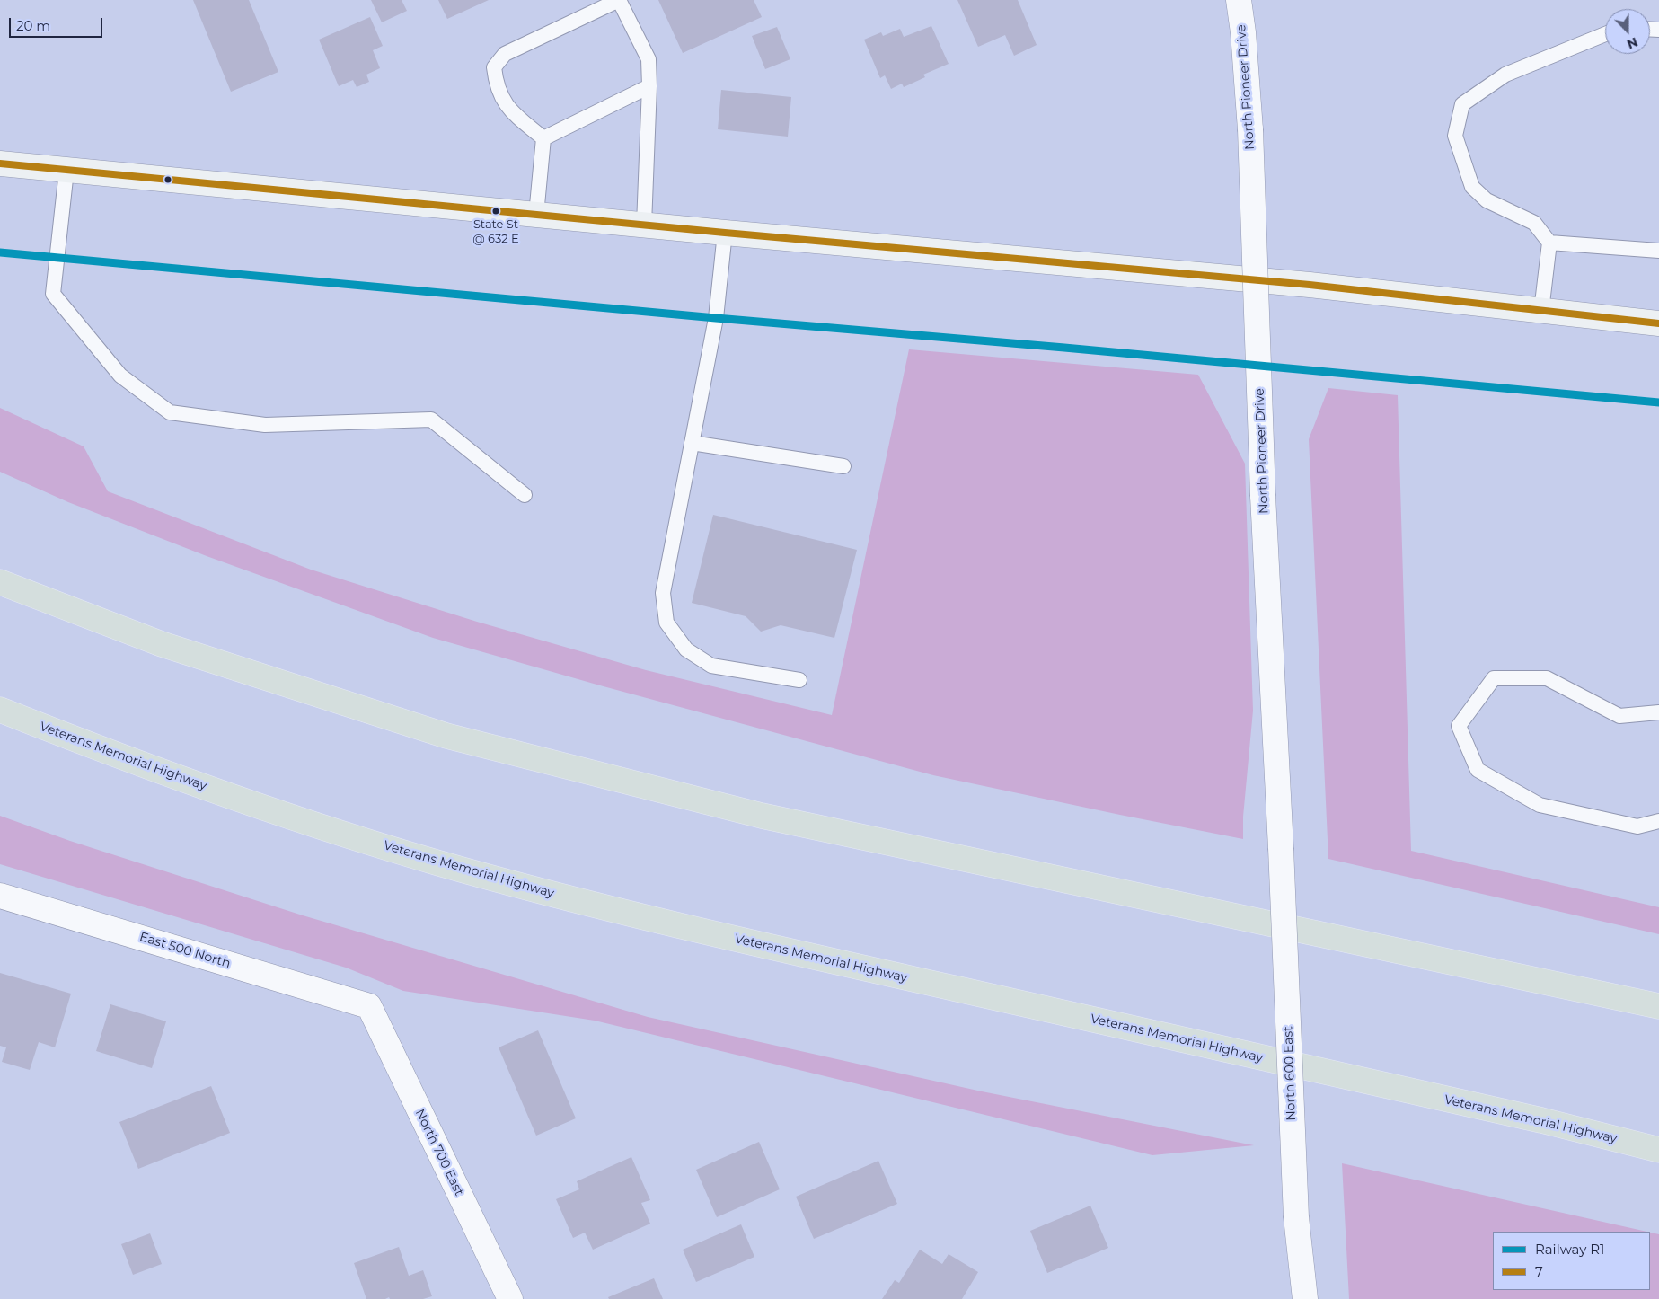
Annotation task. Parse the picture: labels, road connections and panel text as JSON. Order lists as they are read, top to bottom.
{
  "streets": {
    "highway": ["Veterans Memorial Highway"],
    "street": [
      "North Pioneer Drive",
      "East 500 North",
      "North 600 East",
      "North 700 East"
    ]
  },
  "crossings": [
    ["North Pioneer Drive", "North 600 East"],
    ["East 500 North", "North 700 East"]
  ],
  "places": ["State St @ 632 E"],
  "lines": ["transit line 7", "rail line R1"],
  "legend": ["Railway R1", "7"],
  "scale_bar": "20 m",
  "north": "bottom"
}
